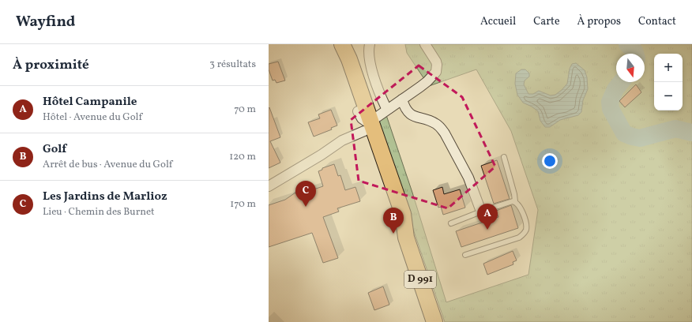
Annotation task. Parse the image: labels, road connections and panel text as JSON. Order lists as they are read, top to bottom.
{
  "streets": {
    "main road": ["D 991"]
  },
  "north": "bottom",
  "page": {
    "header": "Wayfind",
    "nav": [
      "Accueil",
      "Carte",
      "À propos",
      "Contact"
    ],
    "heading": ["À proximité", "3 résultats"],
    "map_buttons": ["+", "−"],
    "list": [
      {
        "mark": "A",
        "name": "Hôtel Campanile",
        "note": "Hôtel · Avenue du Golf",
        "value": "70 m"
      },
      {
        "mark": "B",
        "name": "Golf",
        "note": "Arrêt de bus · Avenue du Golf",
        "value": "120 m"
      },
      {
        "mark": "C",
        "name": "Les Jardins de Marlioz",
        "note": "Lieu · Chemin des Burnet",
        "value": "170 m"
      }
    ],
    "pins": ["C", "A", "B"]
  }
}
